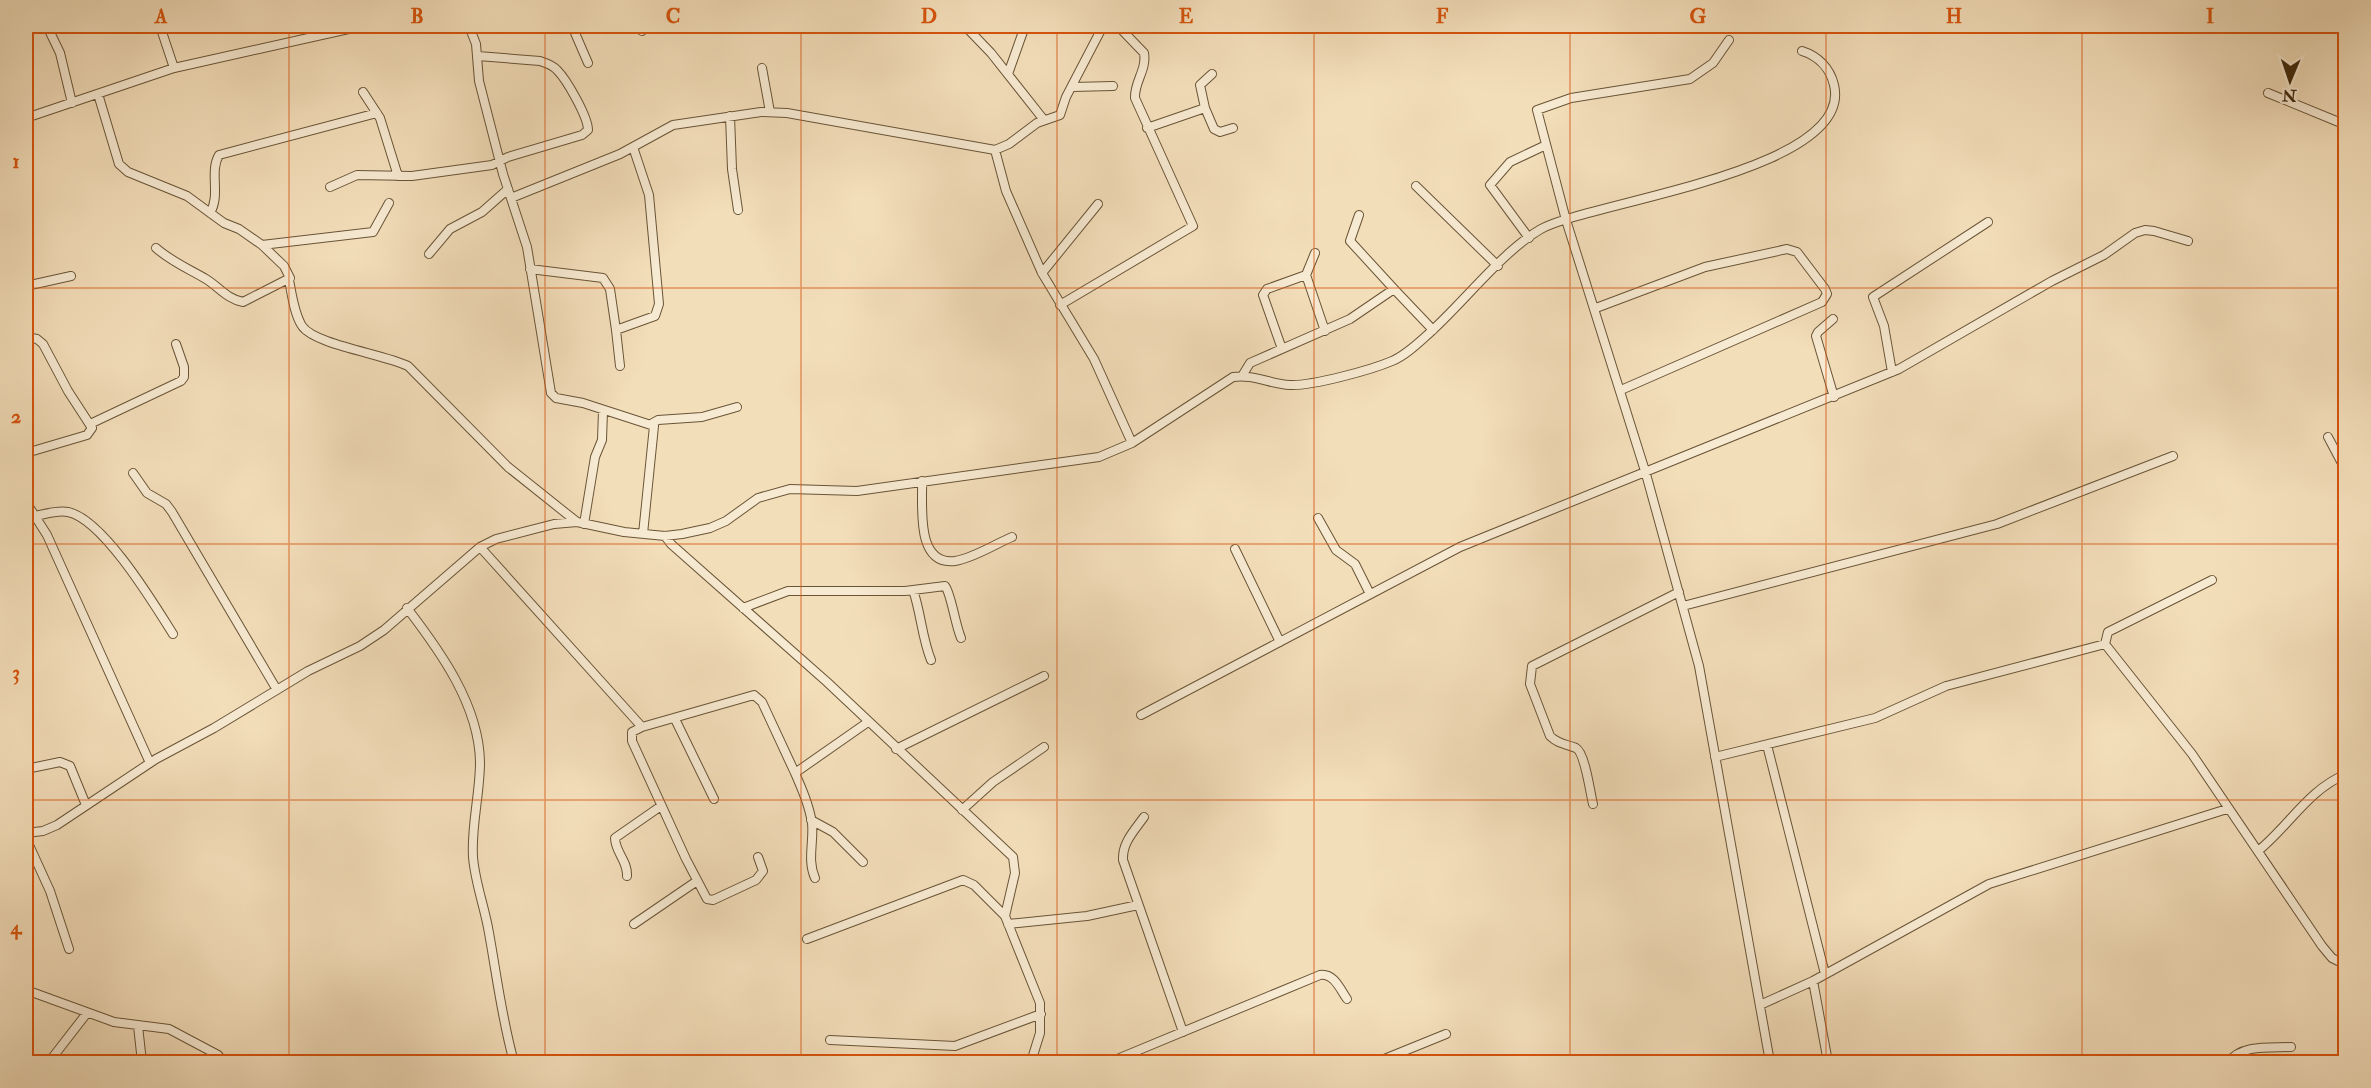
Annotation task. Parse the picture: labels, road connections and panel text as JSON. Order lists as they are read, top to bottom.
{
  "north": "bottom",
  "grid": {
    "columns": [
      "A",
      "B",
      "C",
      "D",
      "E",
      "F",
      "G",
      "H",
      "I"
    ],
    "rows": [
      "1",
      "2",
      "3",
      "4"
    ]
  }
}
